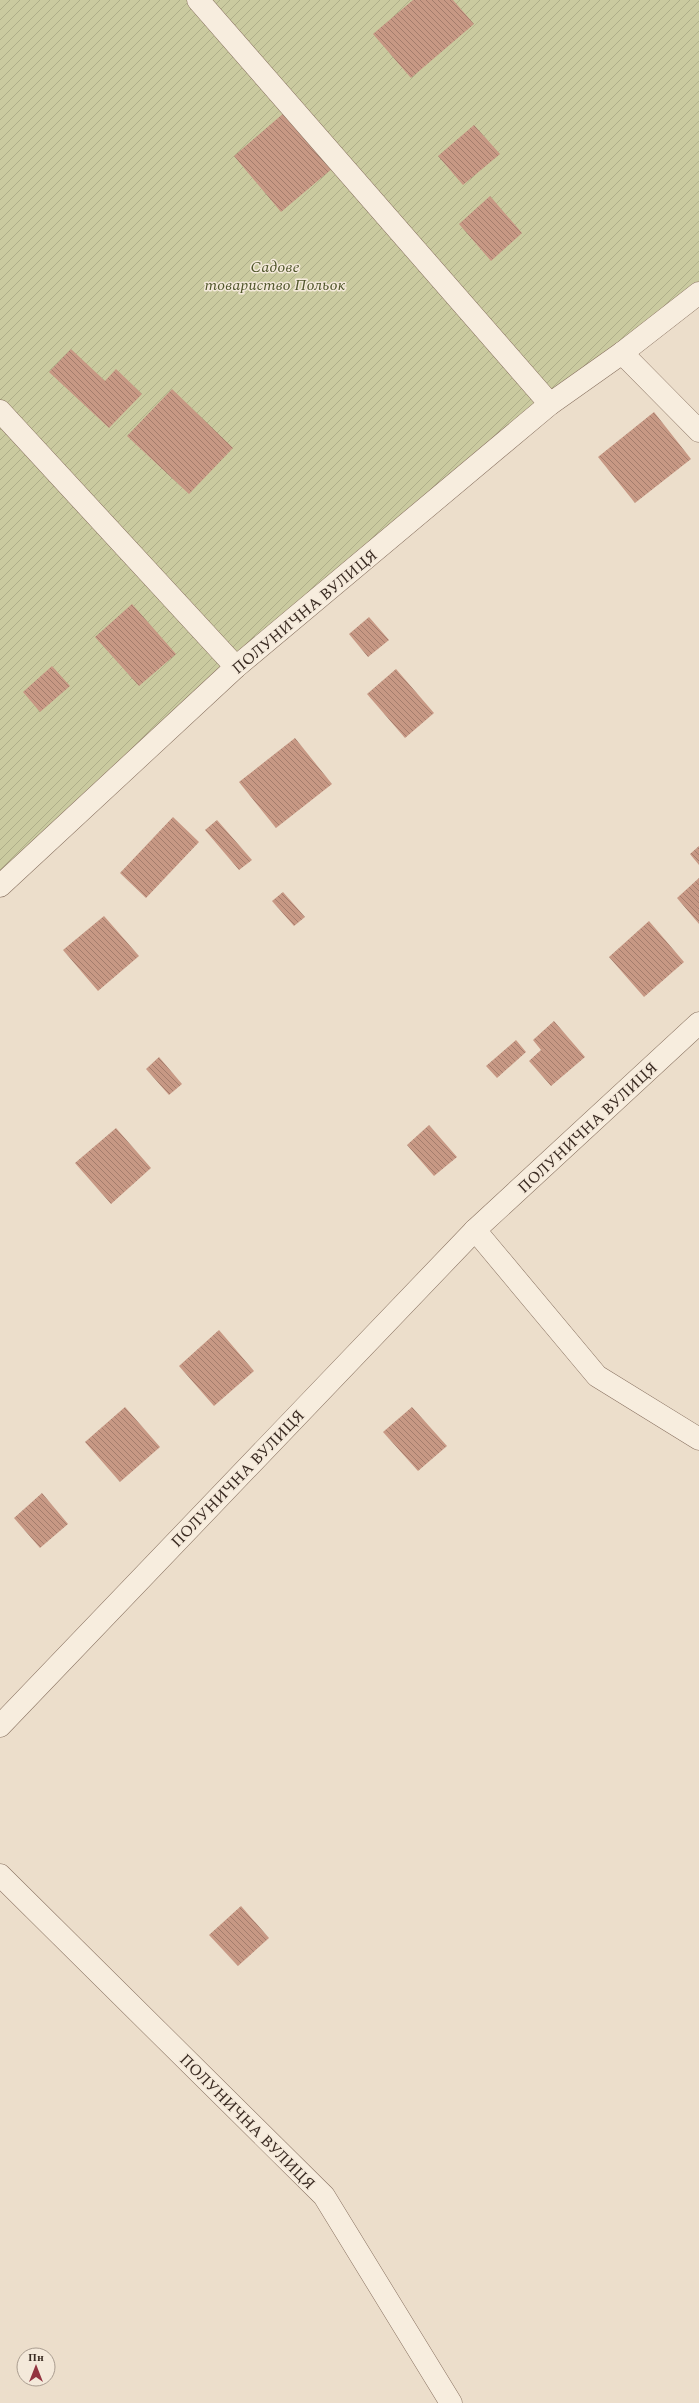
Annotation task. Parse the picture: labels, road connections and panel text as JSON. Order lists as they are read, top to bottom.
{
  "streets": {
    "street": ["ПОЛУНИЧНА ВУЛИЦЯ"]
  },
  "parks": ["Садове товариство Польок"],
  "north": "top"
}
